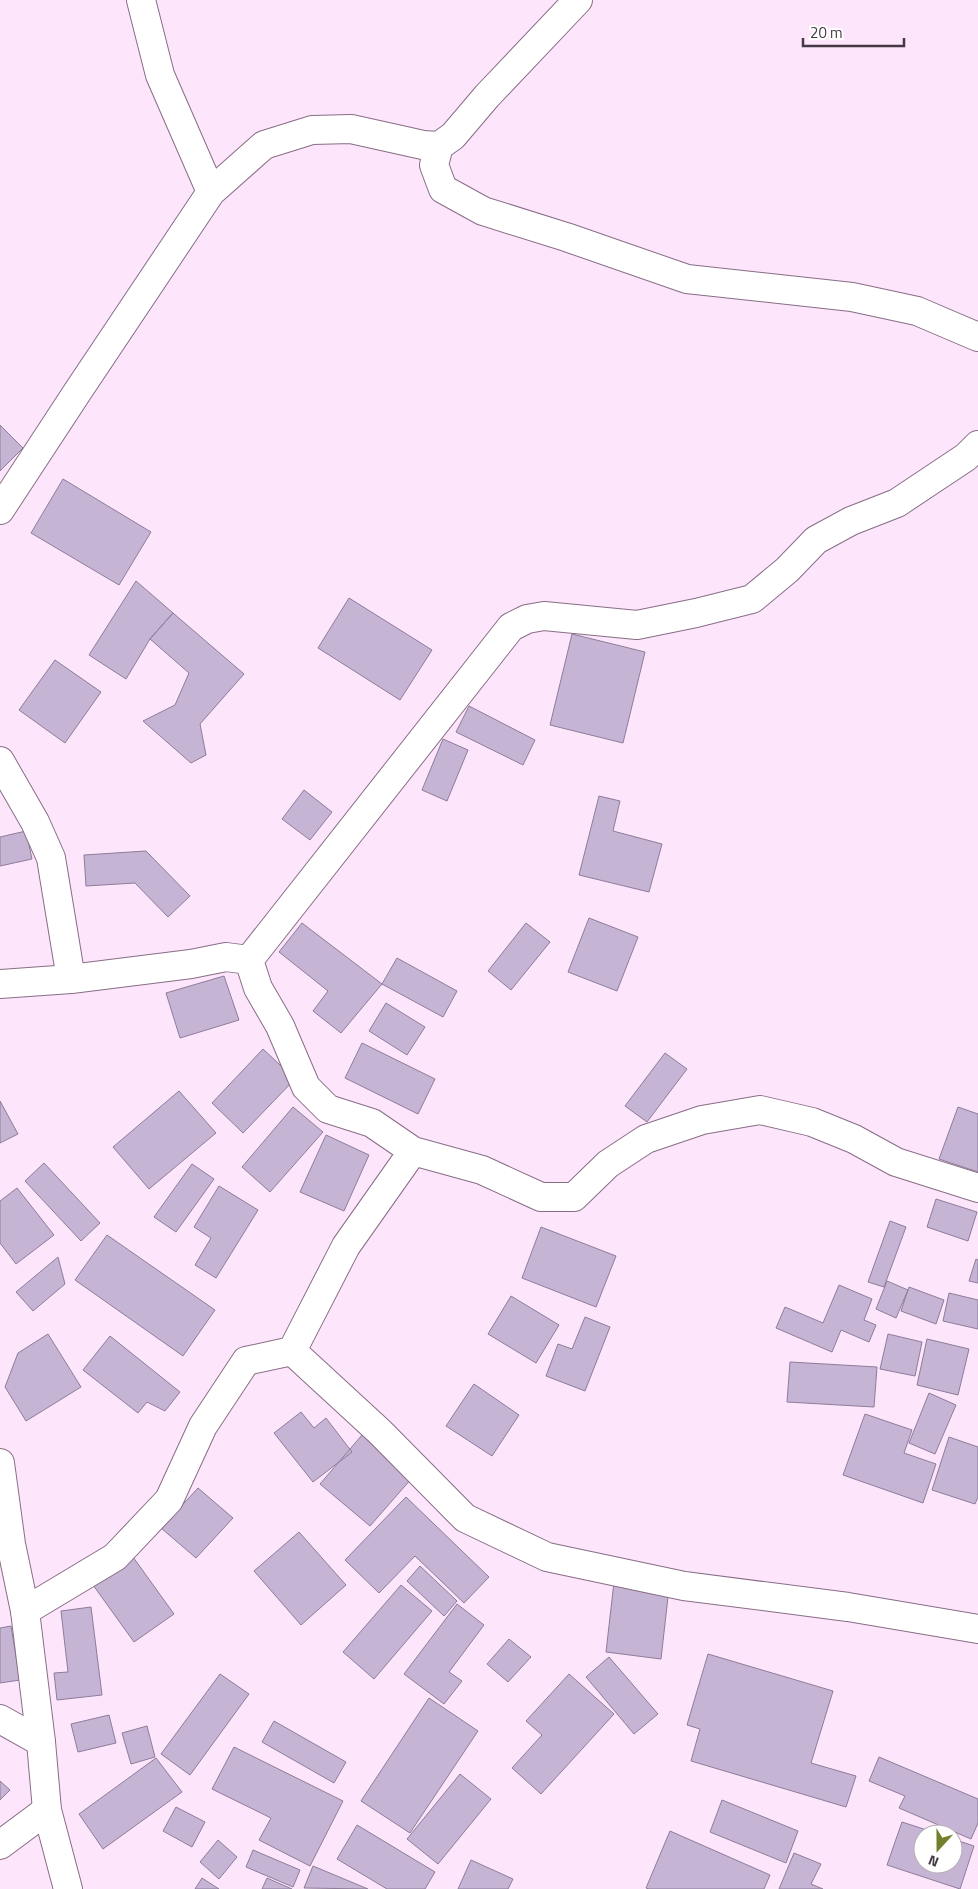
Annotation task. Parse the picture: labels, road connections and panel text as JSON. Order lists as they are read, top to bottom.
{
  "scale_bar": "20 m",
  "north": "bottom"
}
